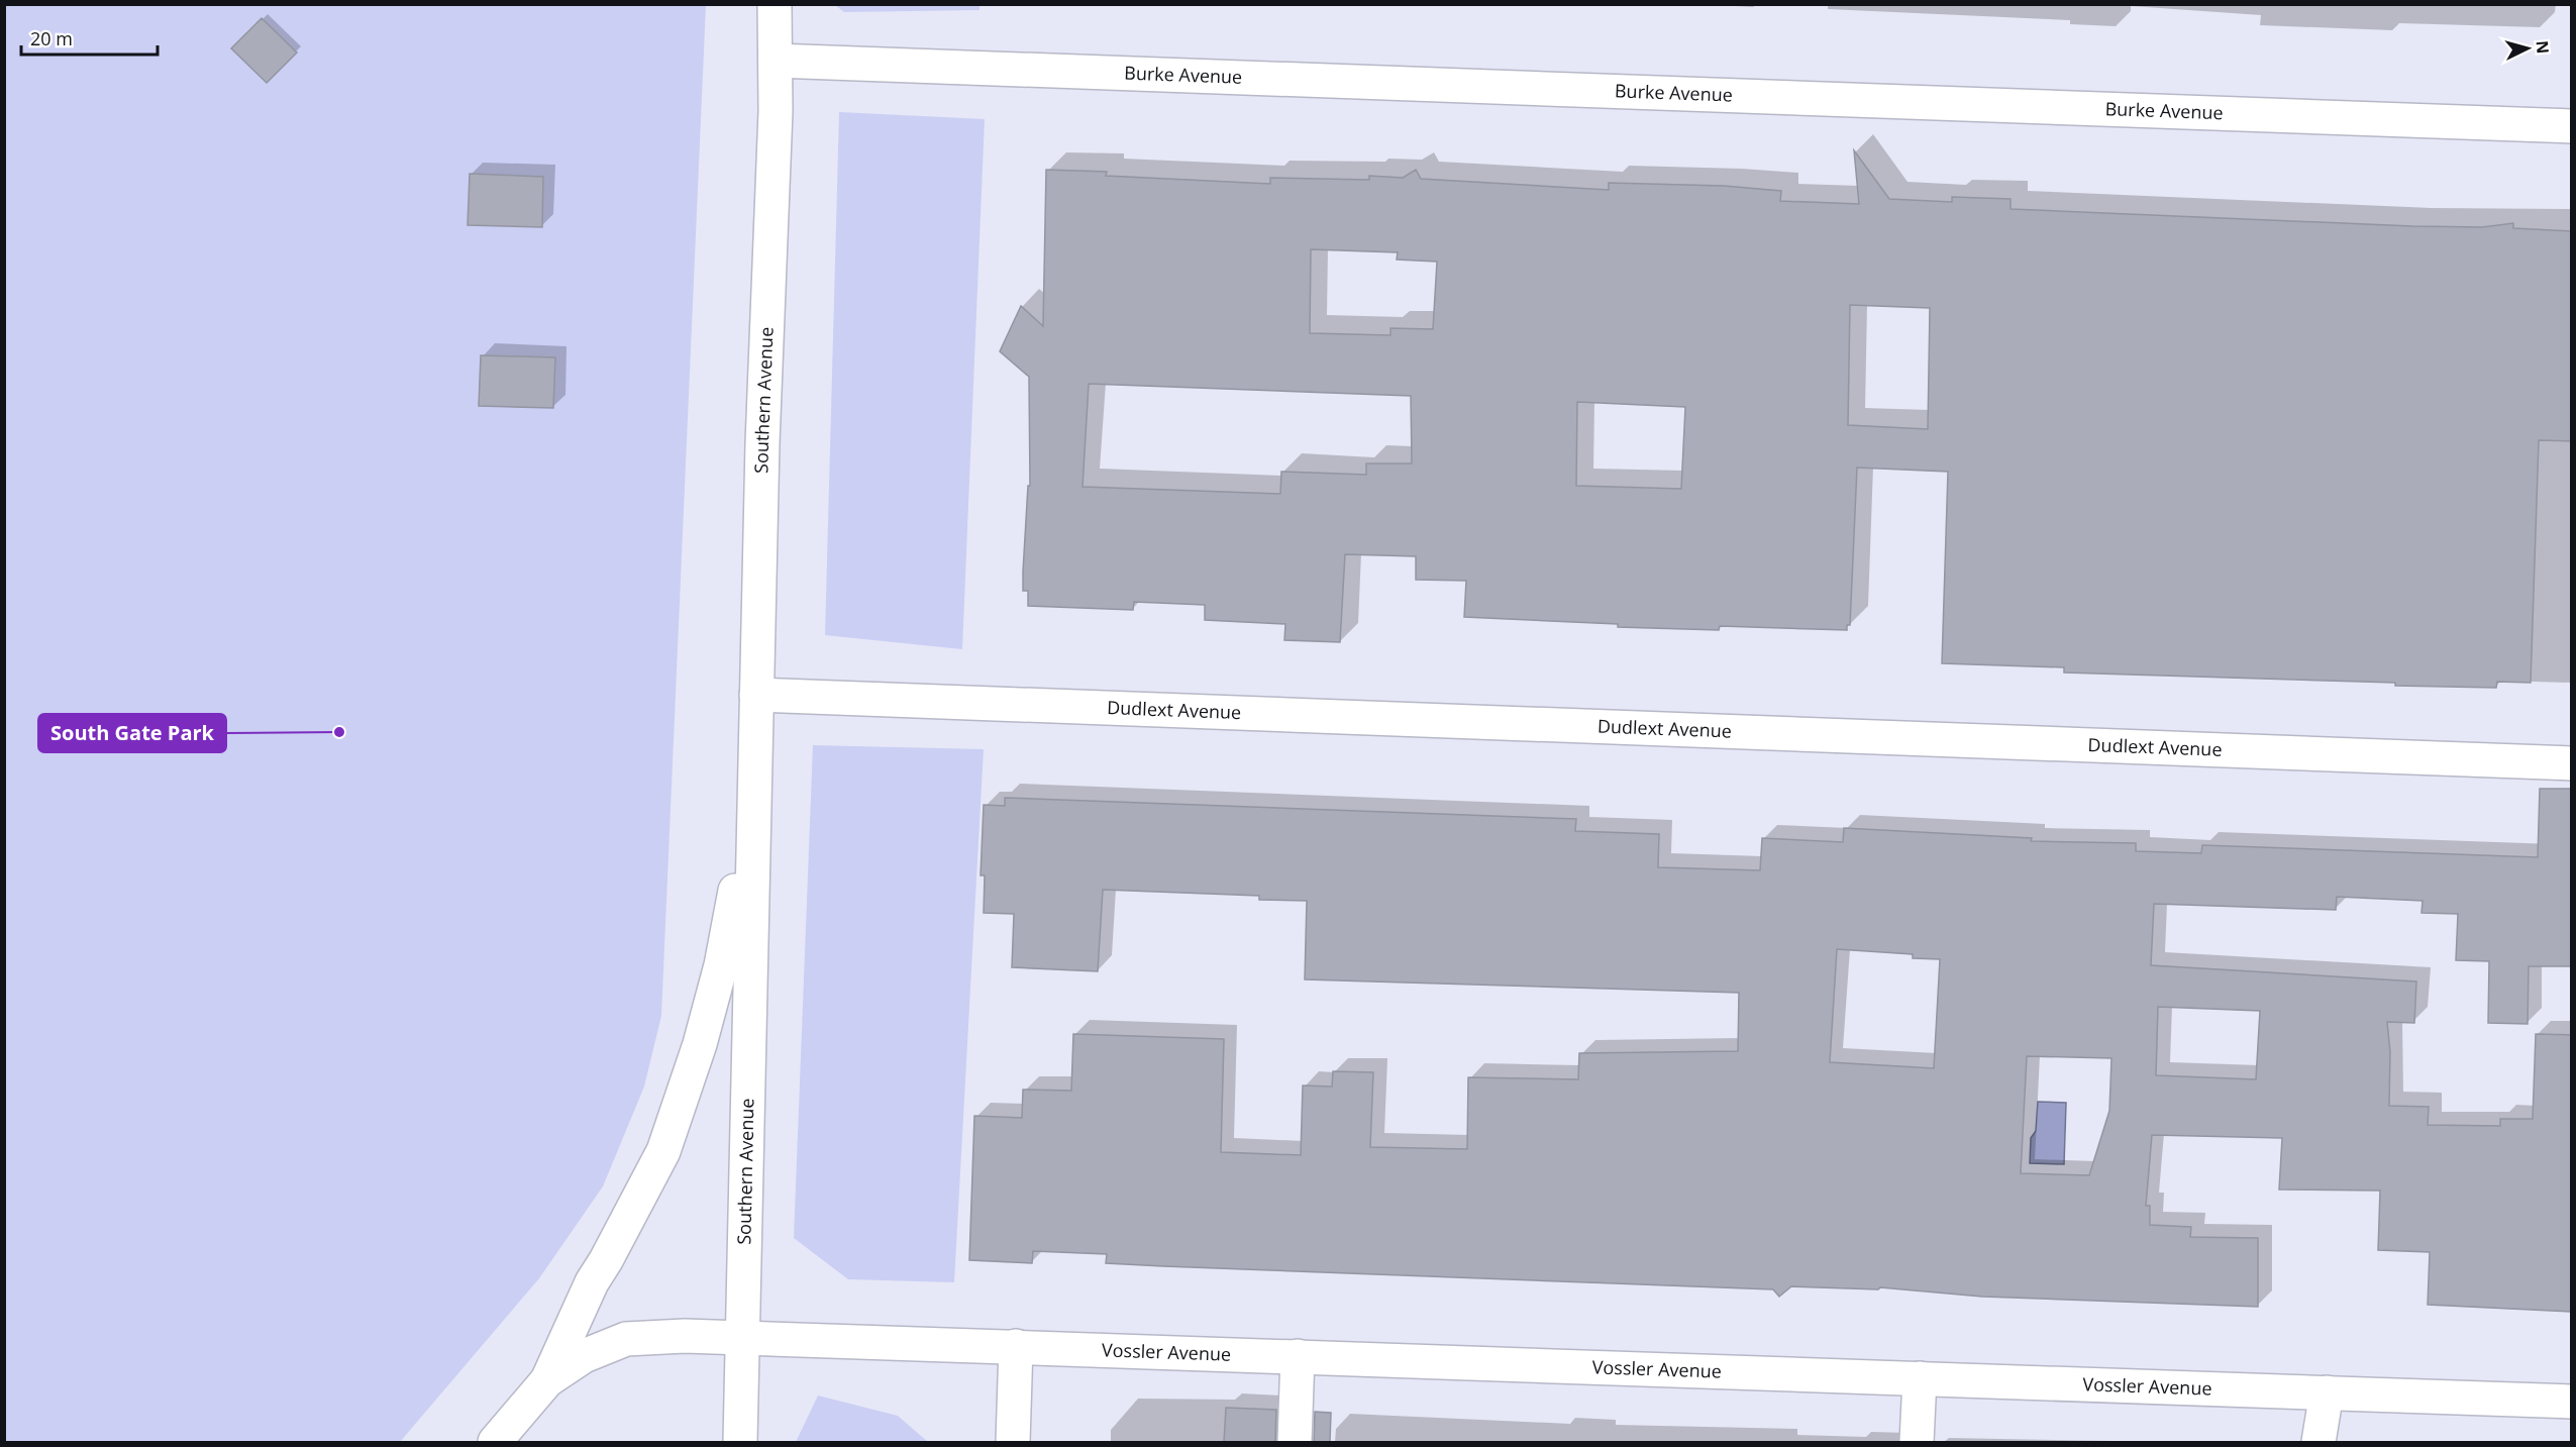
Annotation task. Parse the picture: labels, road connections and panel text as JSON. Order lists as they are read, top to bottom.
{
  "streets": {
    "street": [
      "Burke Avenue",
      "Southern Avenue",
      "Dudlext Avenue",
      "Vossler Avenue"
    ]
  },
  "crossings": [
    ["Burke Avenue", "Southern Avenue"],
    ["Southern Avenue", "Dudlext Avenue"],
    ["Southern Avenue", "Vossler Avenue"]
  ],
  "places": ["South Gate Park"],
  "scale_bar": "20 m",
  "north": "right"
}
